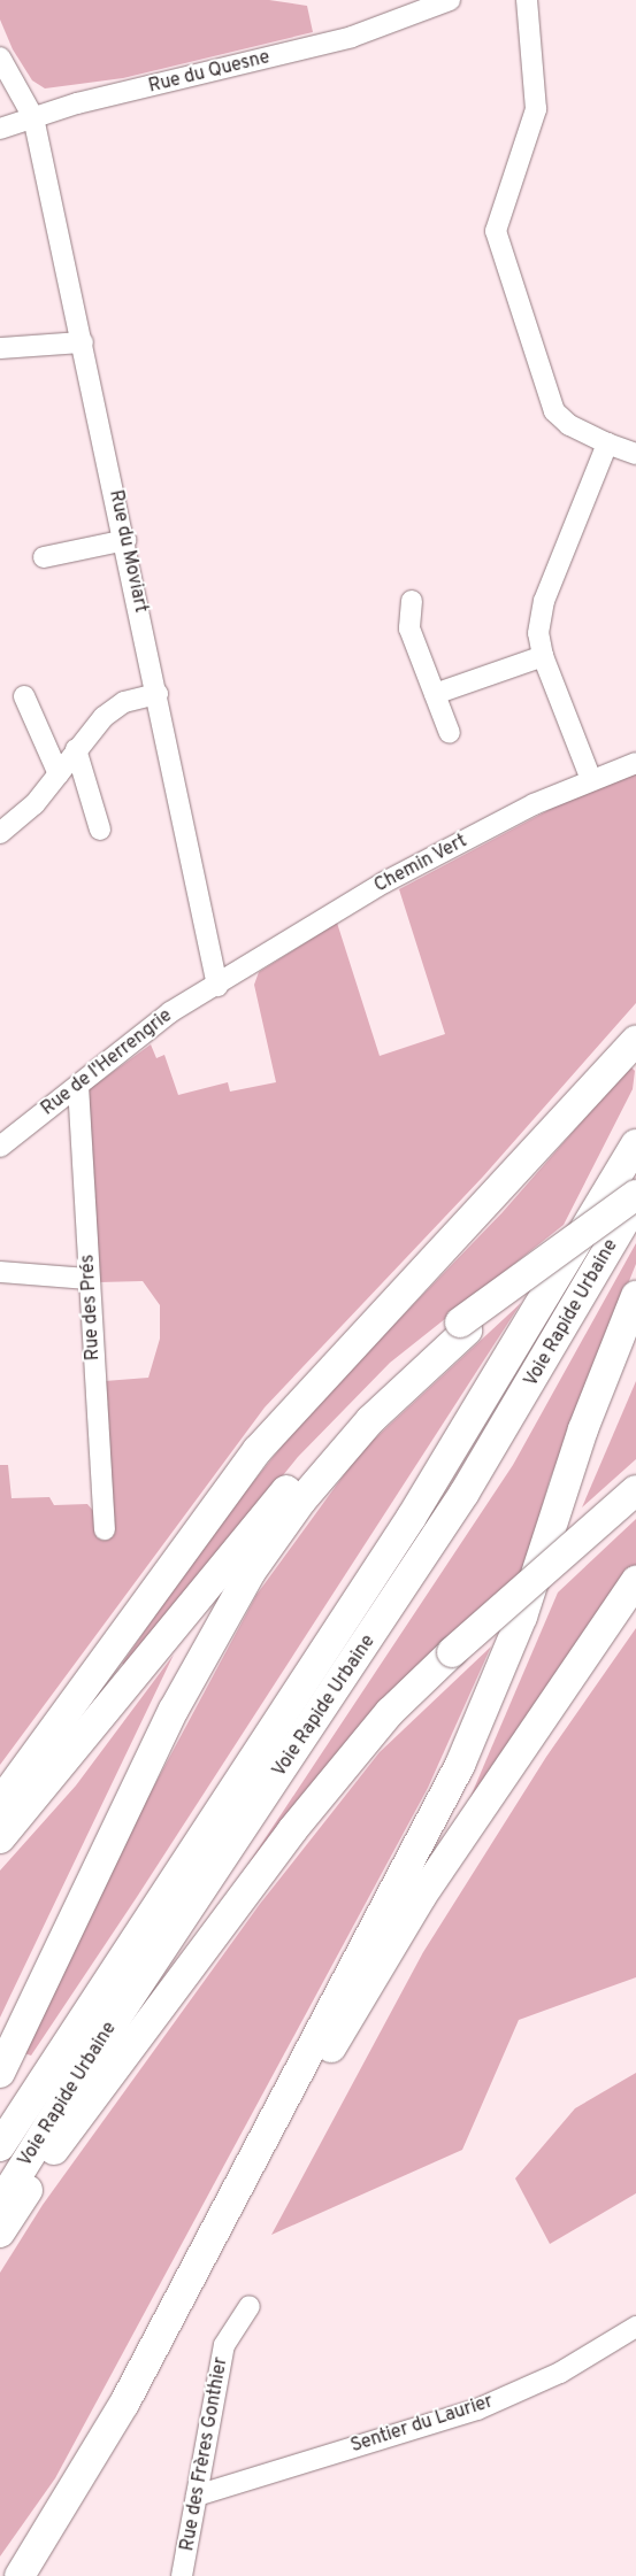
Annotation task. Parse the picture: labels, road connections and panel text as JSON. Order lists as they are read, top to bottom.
{
  "streets": {
    "highway": ["Voie Rapide Urbaine"],
    "street": [
      "Rue du Quesne",
      "Rue du Moviart",
      "Chemin Vert",
      "Rue de l'Herrengrie",
      "Rue des Prés",
      "Sentier du Laurier",
      "Rue des Frères Gonthier"
    ]
  },
  "crossings": [
    ["Rue du Quesne", "Rue du Moviart"],
    ["Rue du Moviart", "Chemin Vert"],
    ["Rue du Moviart", "Rue de l'Herrengrie"],
    ["Chemin Vert", "Rue de l'Herrengrie"],
    ["Rue de l'Herrengrie", "Rue des Prés"],
    ["Sentier du Laurier", "Rue des Frères Gonthier"]
  ]
}
